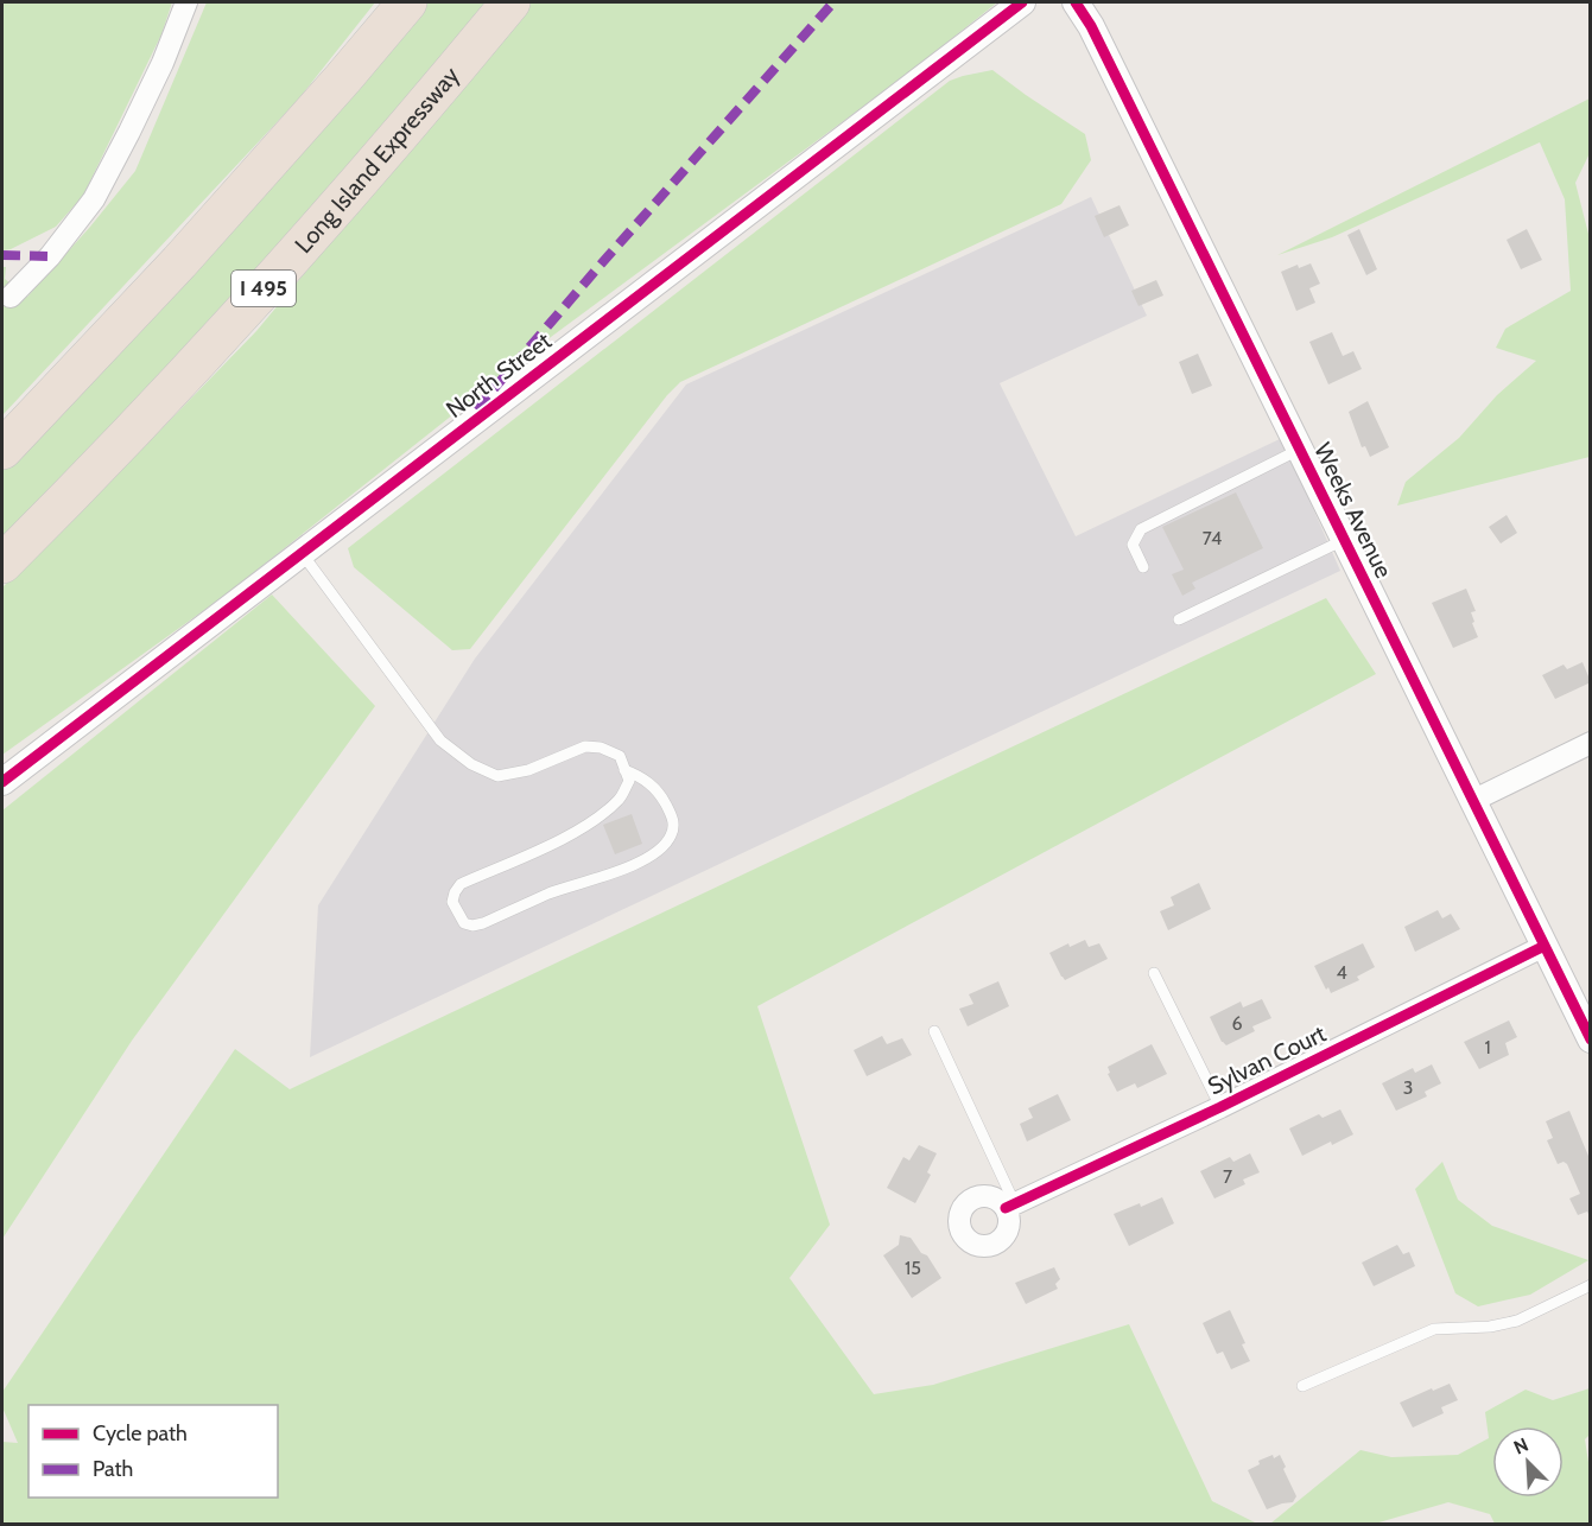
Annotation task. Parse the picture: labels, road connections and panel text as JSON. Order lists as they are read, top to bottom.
{
  "streets": {
    "highway": ["Long Island Expressway", "I 495"],
    "street": ["North Street", "Weeks Avenue", "Sylvan Court"]
  },
  "crossings": [
    ["Weeks Avenue", "Sylvan Court"]
  ],
  "house_numbers": [
    "74",
    "4",
    "6",
    "1",
    "3",
    "7",
    "15"
  ],
  "legend": ["Cycle path", "Path"],
  "north": "top left"
}
